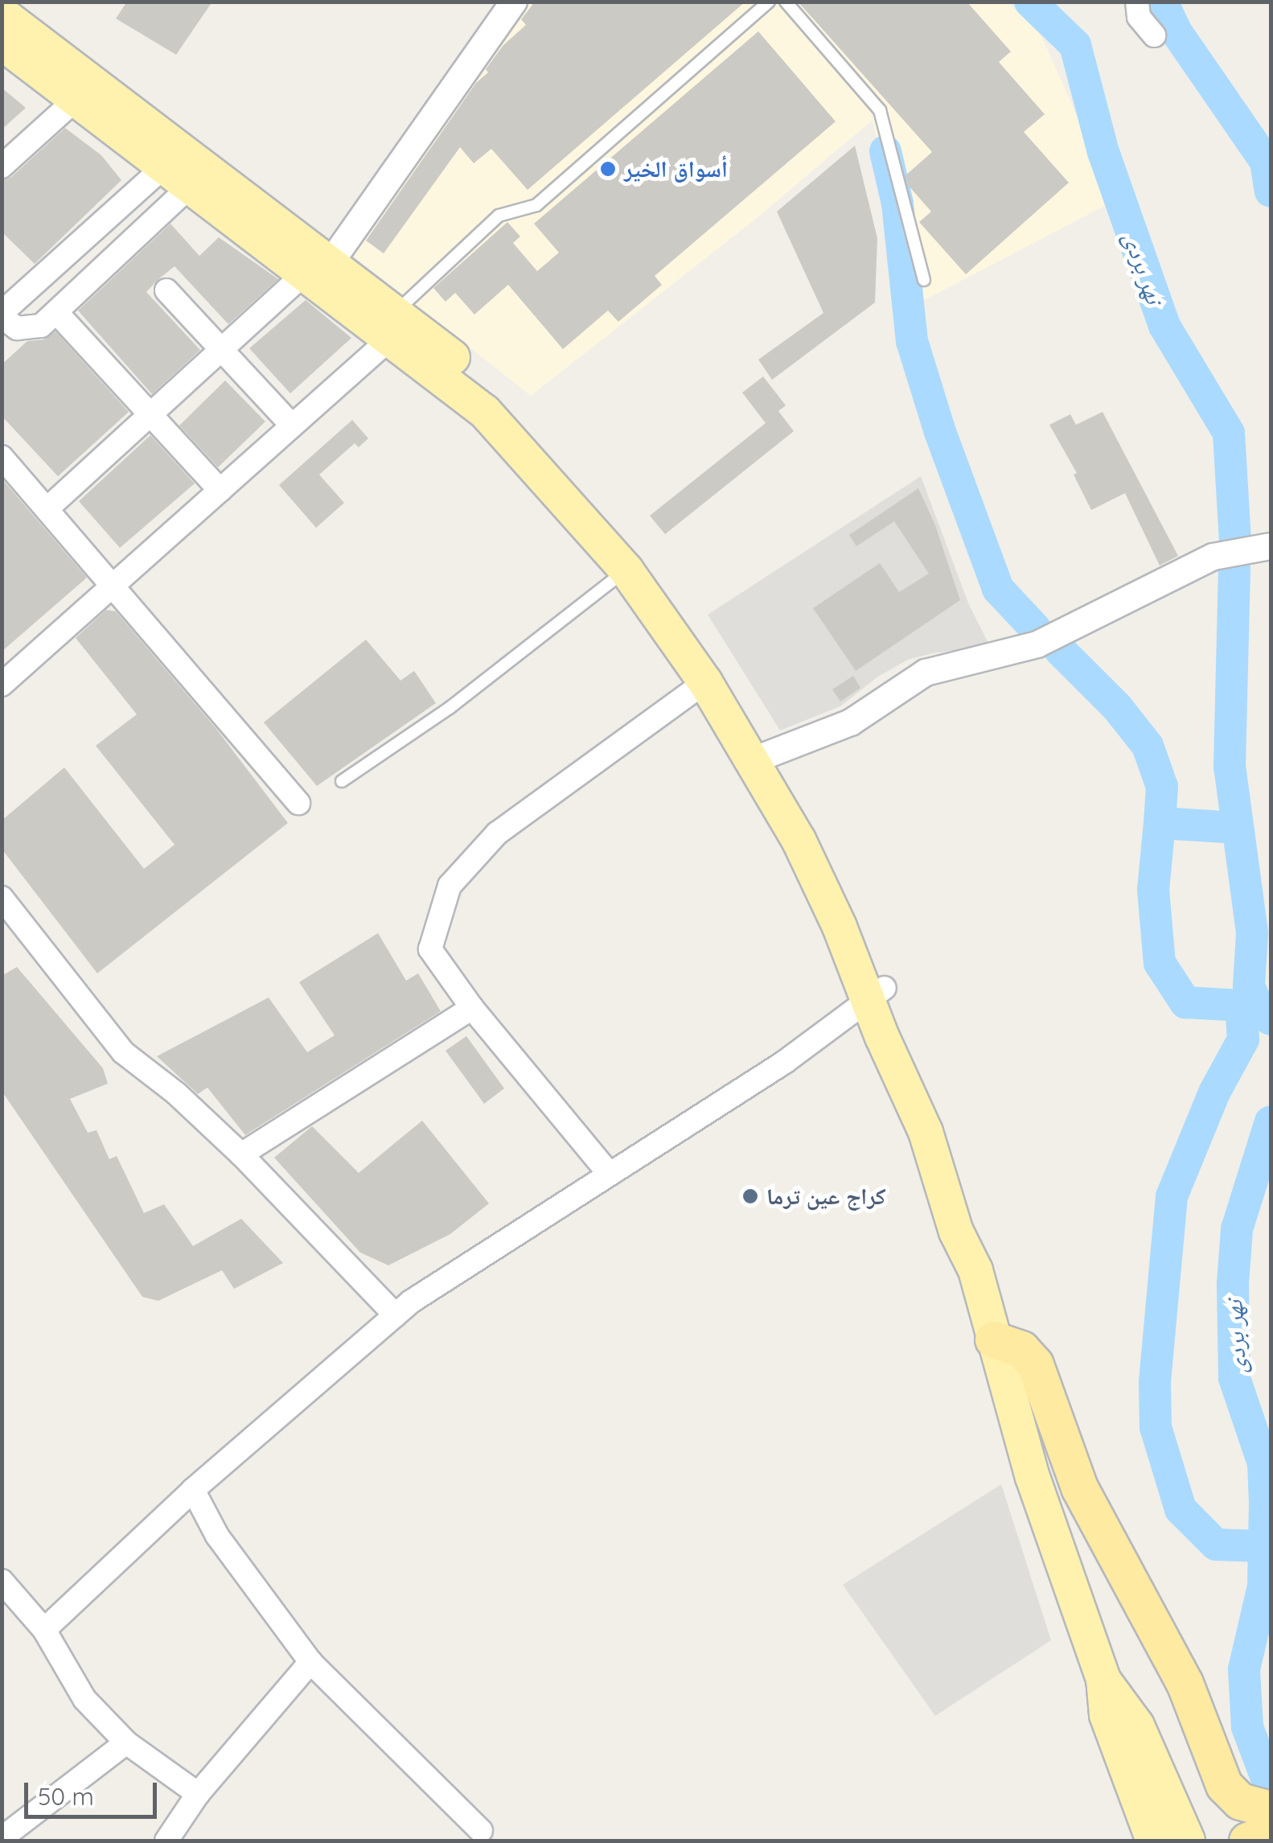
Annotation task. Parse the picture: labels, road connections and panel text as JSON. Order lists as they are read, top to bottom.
{
  "water": ["نهر بردى"],
  "places": ["أسواق الخير", "كراج عين ترما"],
  "scale_bar": "50 m"
}
